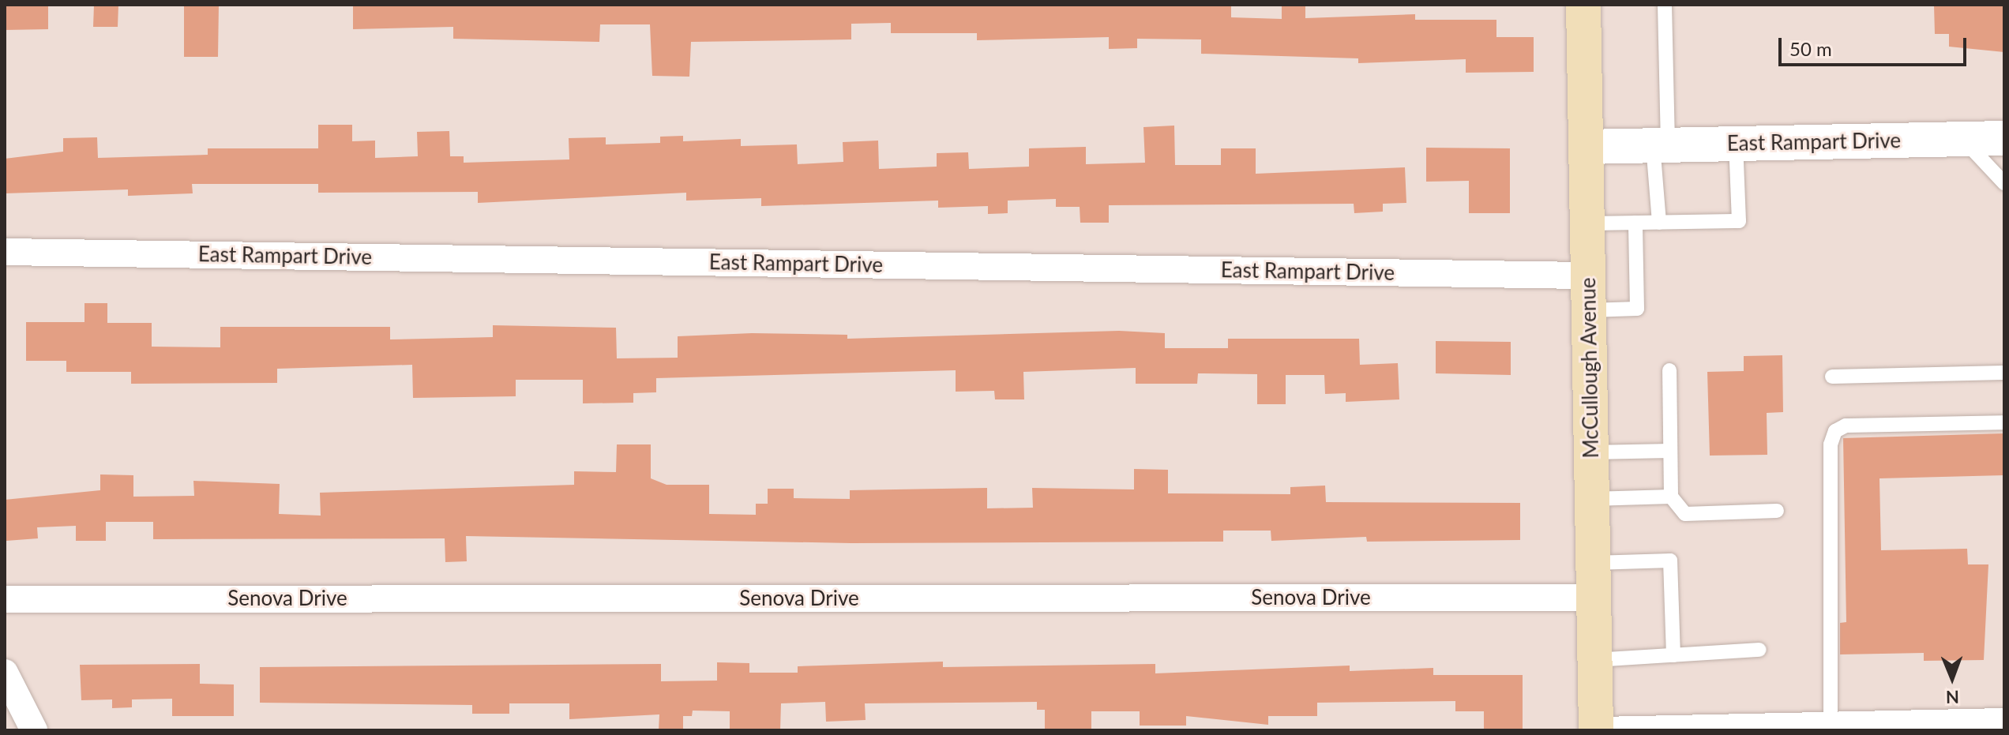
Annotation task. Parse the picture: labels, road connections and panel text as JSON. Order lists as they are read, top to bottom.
{
  "streets": {
    "main road": ["McCullough Avenue"],
    "street": ["East Rampart Drive", "Senova Drive"]
  },
  "crossings": [
    ["East Rampart Drive", "McCullough Avenue"],
    ["McCullough Avenue", "Senova Drive"]
  ],
  "scale_bar": "50 m",
  "north": "bottom"
}
